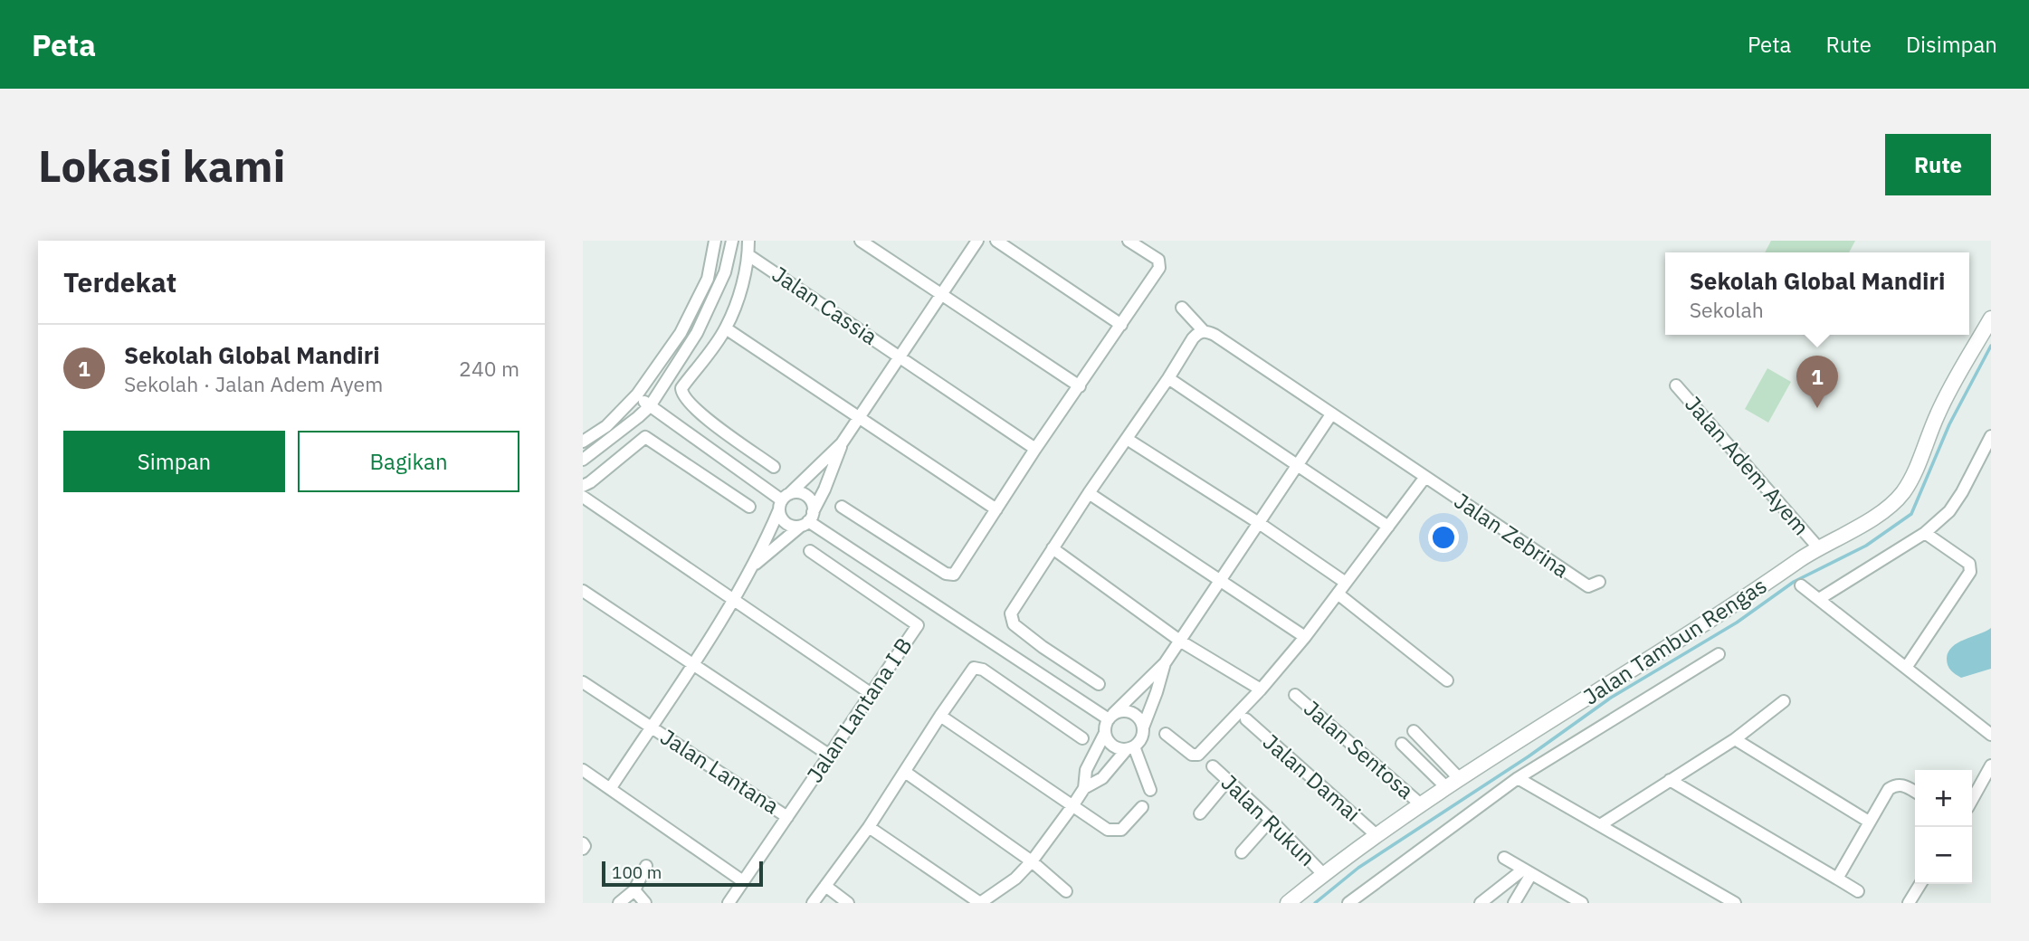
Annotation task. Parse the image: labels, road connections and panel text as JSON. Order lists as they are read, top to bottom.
{
  "streets": {
    "street": [
      "Jalan Cassia",
      "Jalan Adem Ayem",
      "Jalan Zebrina",
      "Jalan Tambun Rengas",
      "Jalan Lantana I B",
      "Jalan Sentosa",
      "Jalan Lantana",
      "Jalan Damai",
      "Jalan Rukun"
    ]
  },
  "crossings": [
    ["Jalan Cassia", "Jalan Lantana"],
    ["Jalan Adem Ayem", "Jalan Tambun Rengas"],
    ["Jalan Tambun Rengas", "Jalan Sentosa"],
    ["Jalan Tambun Rengas", "Jalan Damai"],
    ["Jalan Tambun Rengas", "Jalan Rukun"],
    ["Jalan Lantana I B", "Jalan Lantana"]
  ],
  "scale_bar": "100 m",
  "page": {
    "header": "Peta",
    "nav": ["Peta", "Rute", "Disimpan"],
    "buttons": [
      "Rute",
      ["Simpan", "Bagikan"]
    ],
    "title": "Lokasi kami",
    "heading": "Terdekat",
    "popup": ["Sekolah Global Mandiri", "Sekolah"],
    "list": [
      {
        "mark": "1",
        "name": "Sekolah Global Mandiri",
        "note": "Sekolah · Jalan Adem Ayem",
        "value": "240 m"
      }
    ],
    "pins": "1",
    "map_buttons": ["+", "−"],
    "scale": "100 m"
  }
}
